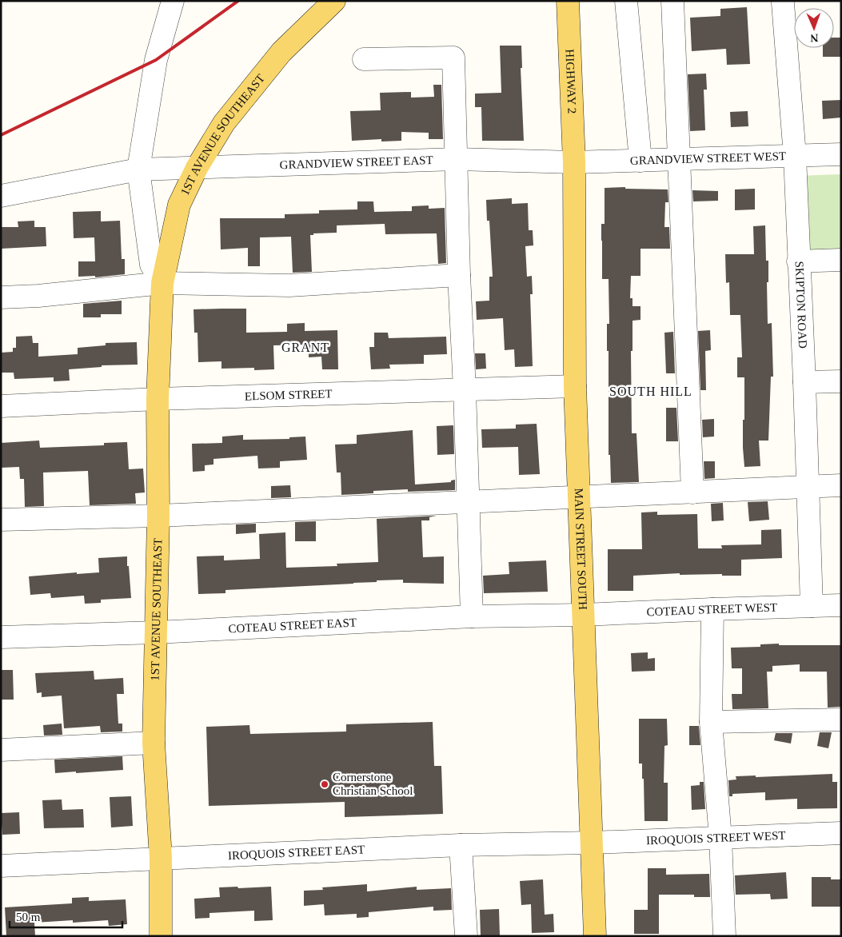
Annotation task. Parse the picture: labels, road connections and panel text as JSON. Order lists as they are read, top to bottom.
{
  "streets": {
    "main road": ["HIGHWAY 2", "1ST AVENUE SOUTHEAST", "MAIN STREET SOUTH"],
    "street": [
      "GRANDVIEW STREET WEST",
      "GRANDVIEW STREET EAST",
      "SKIPTON ROAD",
      "ELSOM STREET",
      "COTEAU STREET WEST",
      "COTEAU STREET EAST",
      "IROQUOIS STREET WEST",
      "IROQUOIS STREET EAST"
    ]
  },
  "crossings": [
    ["HIGHWAY 2", "GRANDVIEW STREET WEST"],
    ["HIGHWAY 2", "GRANDVIEW STREET EAST"],
    ["HIGHWAY 2", "MAIN STREET SOUTH"],
    ["1ST AVENUE SOUTHEAST", "GRANDVIEW STREET EAST"],
    ["1ST AVENUE SOUTHEAST", "ELSOM STREET"],
    ["1ST AVENUE SOUTHEAST", "COTEAU STREET EAST"],
    ["1ST AVENUE SOUTHEAST", "IROQUOIS STREET EAST"],
    ["GRANDVIEW STREET WEST", "GRANDVIEW STREET EAST"],
    ["GRANDVIEW STREET WEST", "SKIPTON ROAD"],
    ["GRANDVIEW STREET WEST", "MAIN STREET SOUTH"],
    ["GRANDVIEW STREET EAST", "MAIN STREET SOUTH"],
    ["SKIPTON ROAD", "COTEAU STREET WEST"],
    ["ELSOM STREET", "MAIN STREET SOUTH"],
    ["MAIN STREET SOUTH", "COTEAU STREET WEST"],
    ["MAIN STREET SOUTH", "COTEAU STREET EAST"],
    ["MAIN STREET SOUTH", "IROQUOIS STREET WEST"],
    ["MAIN STREET SOUTH", "IROQUOIS STREET EAST"],
    ["COTEAU STREET WEST", "COTEAU STREET EAST"],
    ["IROQUOIS STREET WEST", "IROQUOIS STREET EAST"]
  ],
  "districts": ["GRANT", "SOUTH HILL"],
  "places": ["Cornerstone Christian School"],
  "scale_bar": "50 m",
  "north": "bottom"
}
